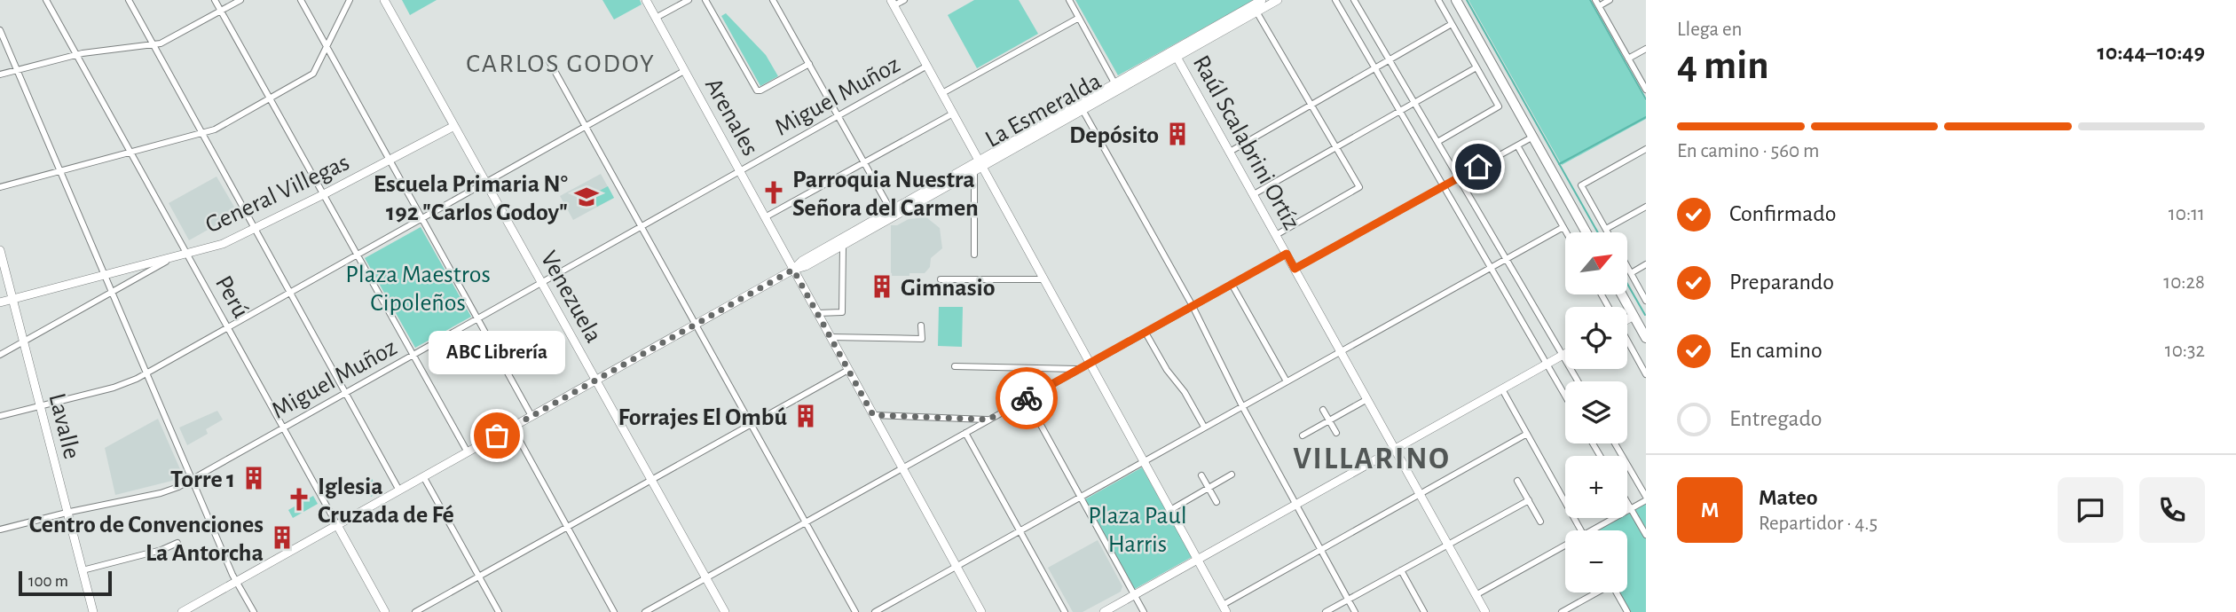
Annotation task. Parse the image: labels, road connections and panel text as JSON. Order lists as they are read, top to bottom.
{
  "streets": {
    "street": [
      "Miguel Muñoz",
      "La Esmeralda",
      "Arenales",
      "Raúl Scalabrini Ortíz",
      "General Villegas",
      "Perú",
      "Venezuela",
      "Lavalle"
    ]
  },
  "crossings": [
    ["Miguel Muñoz", "Arenales"],
    ["Miguel Muñoz", "Perú"],
    ["Miguel Muñoz", "Venezuela"],
    ["Miguel Muñoz", "Lavalle"],
    ["La Esmeralda", "Arenales"],
    ["La Esmeralda", "Raúl Scalabrini Ortíz"],
    ["La Esmeralda", "Perú"],
    ["La Esmeralda", "Venezuela"],
    ["General Villegas", "Perú"],
    ["General Villegas", "Venezuela"],
    ["General Villegas", "Lavalle"]
  ],
  "districts": ["CARLOS GODOY", "VILLARINO"],
  "parks": ["Plaza Maestros Cipoleños", "Plaza Paul Harris"],
  "places": {
    "building": [
      "Depósito",
      "Gimnasio",
      "Forrajes El Ombú",
      "Torre 1",
      "Centro de Convenciones La Antorcha"
    ],
    "church": ["Parroquia Nuestra Señora del Carmen", "Iglesia Cruzada de Fé"],
    "school or university": ["Escuela Primaria N° 192 \"Carlos Godoy\""],
    "other": ["ABC Librería"]
  },
  "scale_bar": "100 m",
  "north": "top right",
  "page": {
    "heading": ["4 min", "Llega en", "10:44–10:49"],
    "panel": ["Mateo", "Repartidor · 4.5"],
    "bar": "En camino · 560 m",
    "list": [
      ["Confirmado", "10:11"],
      ["Preparando", "10:28"],
      ["En camino", "10:32"],
      "Entregado"
    ],
    "map_buttons": ["+", "−"],
    "bubble": "ABC Librería",
    "round": "M",
    "scale": "100 m"
  }
}
